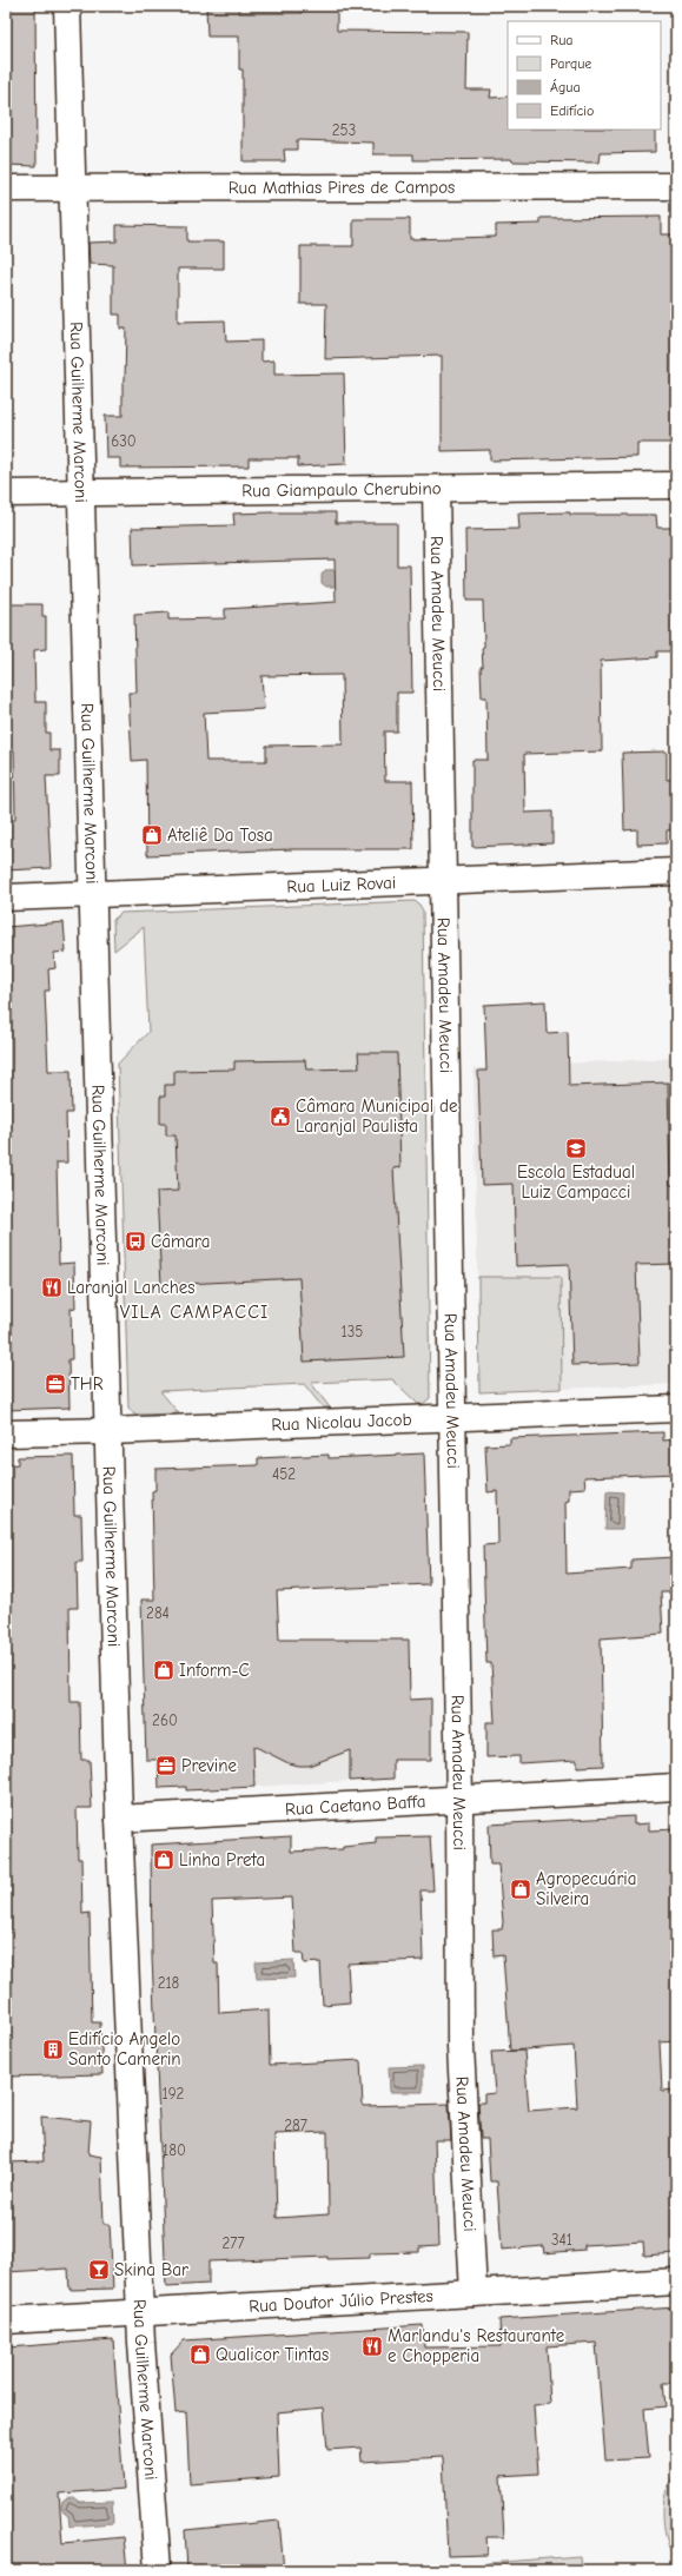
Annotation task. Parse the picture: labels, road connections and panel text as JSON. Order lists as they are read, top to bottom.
{
  "streets": {
    "street": [
      "Rua Mathias Pires de Campos",
      "Rua Guilherme Marconi",
      "Rua Giampaulo Cherubino",
      "Rua Amadeu Meucci",
      "Rua Luiz Rovai",
      "Rua Nicolau Jacob",
      "Rua Caetano Baffa",
      "Rua Doutor Júlio Prestes"
    ]
  },
  "crossings": [
    ["Rua Mathias Pires de Campos", "Rua Guilherme Marconi"],
    ["Rua Guilherme Marconi", "Rua Giampaulo Cherubino"],
    ["Rua Guilherme Marconi", "Rua Luiz Rovai"],
    ["Rua Guilherme Marconi", "Rua Nicolau Jacob"],
    ["Rua Guilherme Marconi", "Rua Caetano Baffa"],
    ["Rua Guilherme Marconi", "Rua Doutor Júlio Prestes"],
    ["Rua Giampaulo Cherubino", "Rua Amadeu Meucci"],
    ["Rua Amadeu Meucci", "Rua Luiz Rovai"],
    ["Rua Amadeu Meucci", "Rua Nicolau Jacob"],
    ["Rua Amadeu Meucci", "Rua Caetano Baffa"],
    ["Rua Amadeu Meucci", "Rua Doutor Júlio Prestes"]
  ],
  "districts": ["VILA CAMPACCI"],
  "places": {
    "shop": [
      "Ateliê Da Tosa",
      "Inform-C",
      "Linha Preta",
      "Agropecuária Silveira",
      "Qualicor Tintas"
    ],
    "public building": ["Câmara Municipal de Laranjal Paulista"],
    "school or university": ["Escola Estadual Luiz Campacci"],
    "bus stop": ["Câmara"],
    "restaurant": ["Laranjal Lanches", "Marlandu's Restaurante e Chopperia"],
    "office": ["THR", "Previne"],
    "building": ["Edifício Angelo Santo Camerin"],
    "bar": ["Skina Bar"]
  },
  "house_numbers": [
    "253",
    "630",
    "135",
    "452",
    "284",
    "260",
    "218",
    "192",
    "287",
    "180",
    "341",
    "277"
  ],
  "legend": [
    "Rua",
    "Parque",
    "Água",
    "Edifício"
  ]
}
